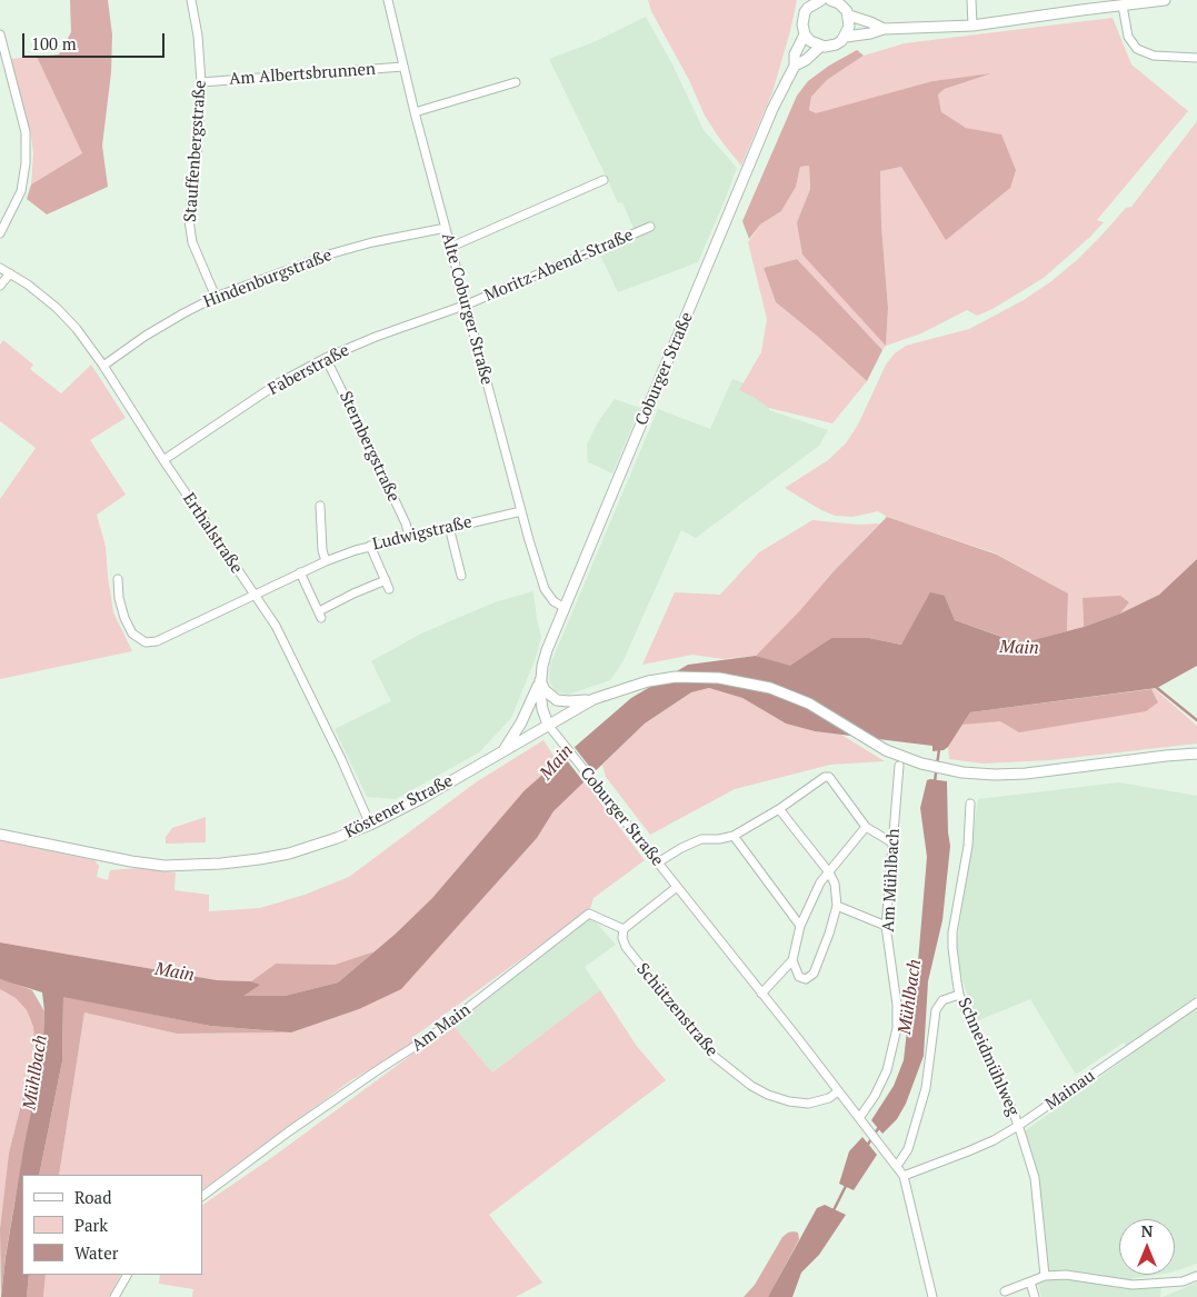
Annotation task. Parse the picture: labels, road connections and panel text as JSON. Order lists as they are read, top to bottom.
{
  "streets": {
    "street": [
      "Am Albertsbrunnen",
      "Stauffenbergstraße",
      "Moritz-Abend-Straße",
      "Hindenburgstraße",
      "Alte Coburger Straße",
      "Coburger Straße",
      "Faberstraße",
      "Sternbergstraße",
      "Erthalstraße",
      "Ludwigstraße",
      "Köstener Straße",
      "Am Mühlbach",
      "Schützenstraße",
      "Am Main",
      "Schneidmühlweg",
      "Mainau"
    ]
  },
  "crossings": [
    ["Am Albertsbrunnen", "Stauffenbergstraße"],
    ["Am Albertsbrunnen", "Alte Coburger Straße"],
    ["Stauffenbergstraße", "Hindenburgstraße"],
    ["Moritz-Abend-Straße", "Alte Coburger Straße"],
    ["Moritz-Abend-Straße", "Faberstraße"],
    ["Hindenburgstraße", "Alte Coburger Straße"],
    ["Hindenburgstraße", "Erthalstraße"],
    ["Alte Coburger Straße", "Coburger Straße"],
    ["Alte Coburger Straße", "Faberstraße"],
    ["Alte Coburger Straße", "Ludwigstraße"],
    ["Coburger Straße", "Köstener Straße"],
    ["Coburger Straße", "Am Mühlbach"],
    ["Coburger Straße", "Schützenstraße"],
    ["Coburger Straße", "Mainau"],
    ["Faberstraße", "Sternbergstraße"],
    ["Faberstraße", "Erthalstraße"],
    ["Sternbergstraße", "Ludwigstraße"],
    ["Erthalstraße", "Ludwigstraße"],
    ["Erthalstraße", "Köstener Straße"],
    ["Schützenstraße", "Am Main"],
    ["Schneidmühlweg", "Mainau"]
  ],
  "water": ["Main", "Mühlbach"],
  "legend": ["Road", "Park", "Water"],
  "scale_bar": "100 m",
  "north": "top"
}
